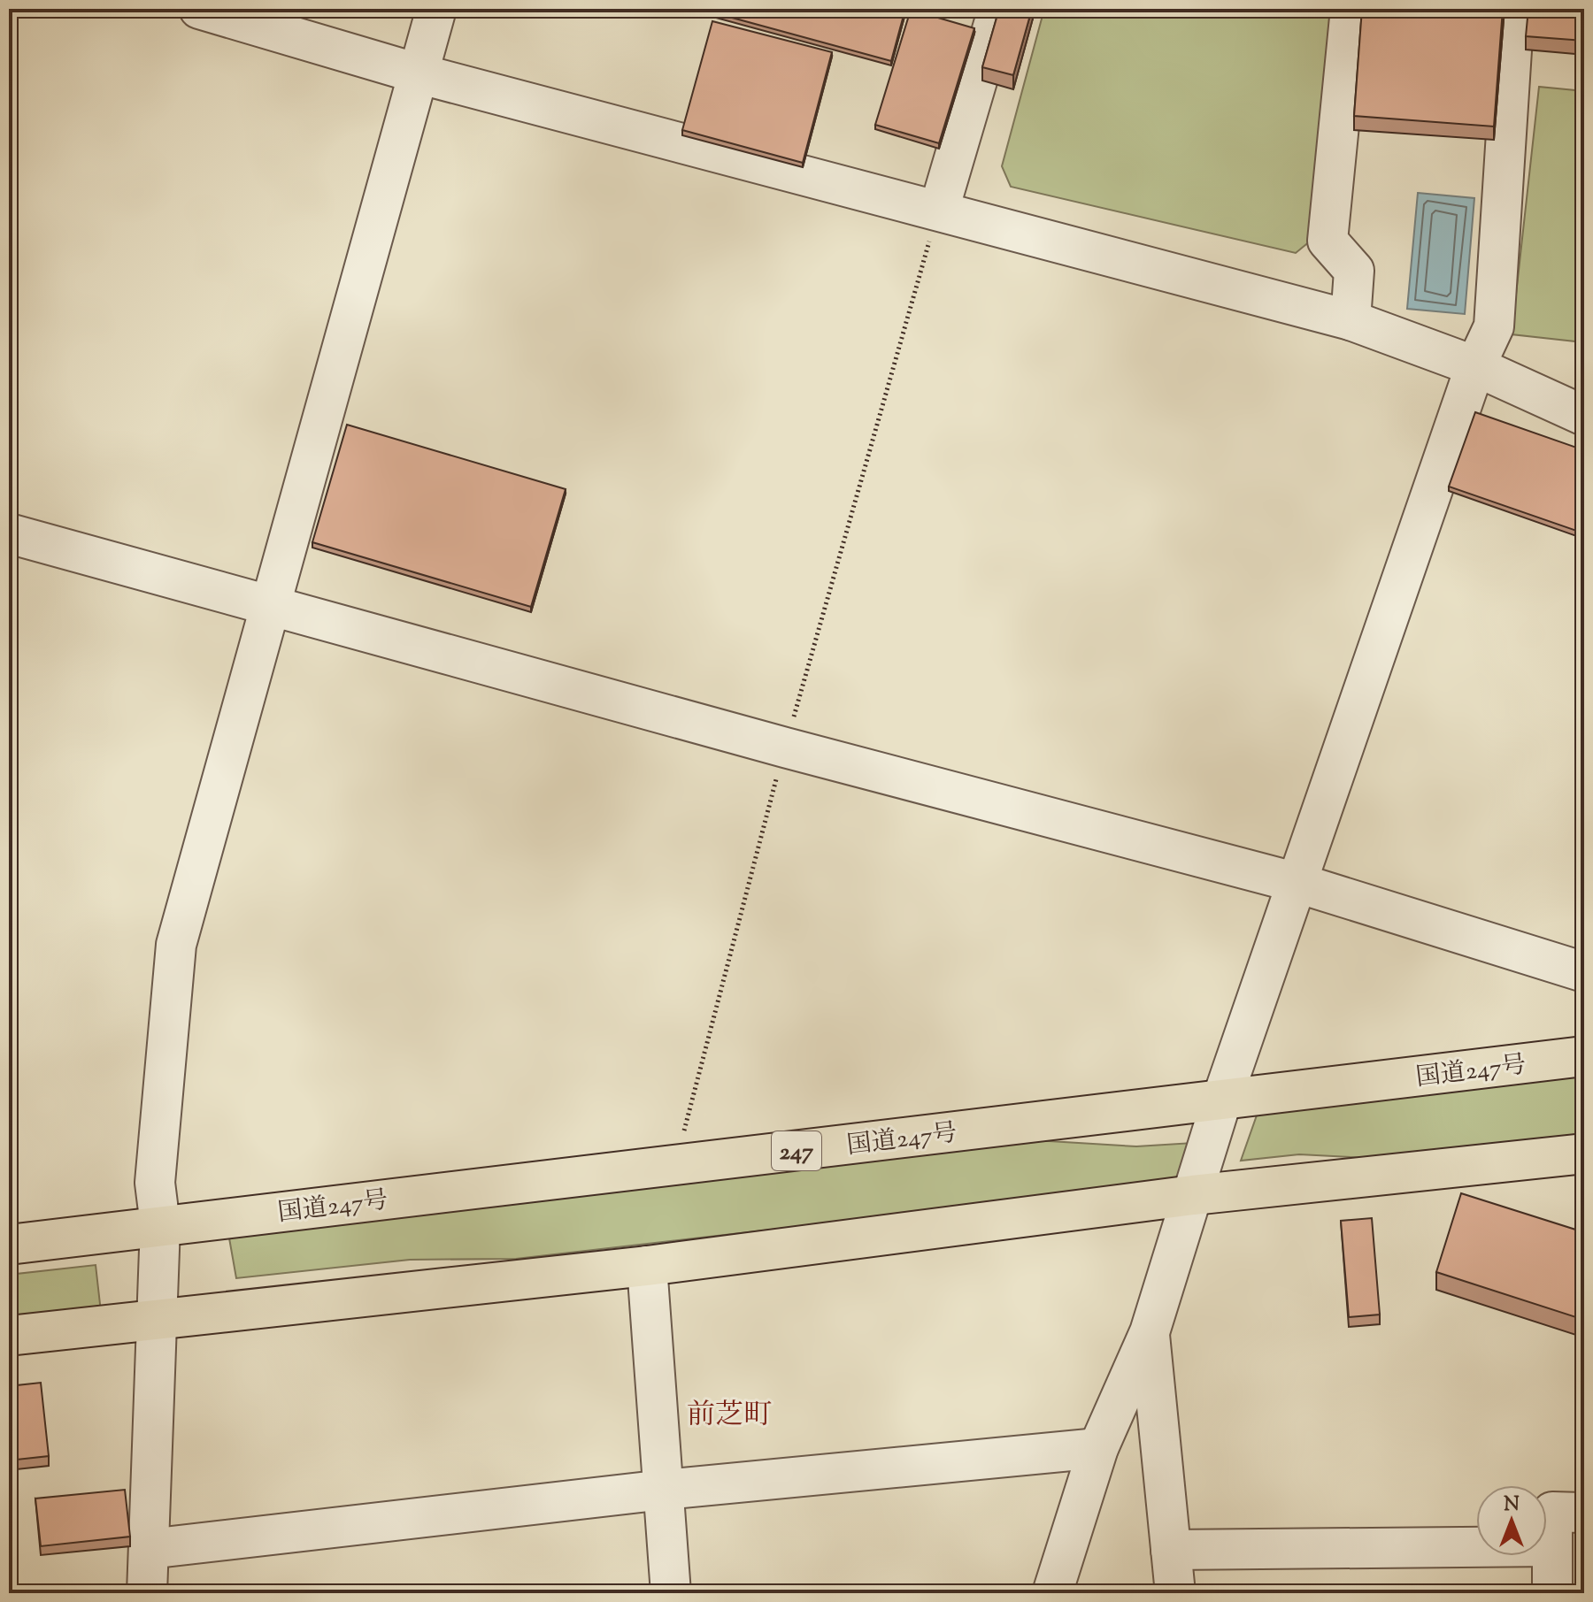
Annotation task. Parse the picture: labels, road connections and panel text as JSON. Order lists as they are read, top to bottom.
{
  "streets": {
    "highway": ["国道247号", "247"]
  },
  "districts": ["前芝町"],
  "north": "top"
}
